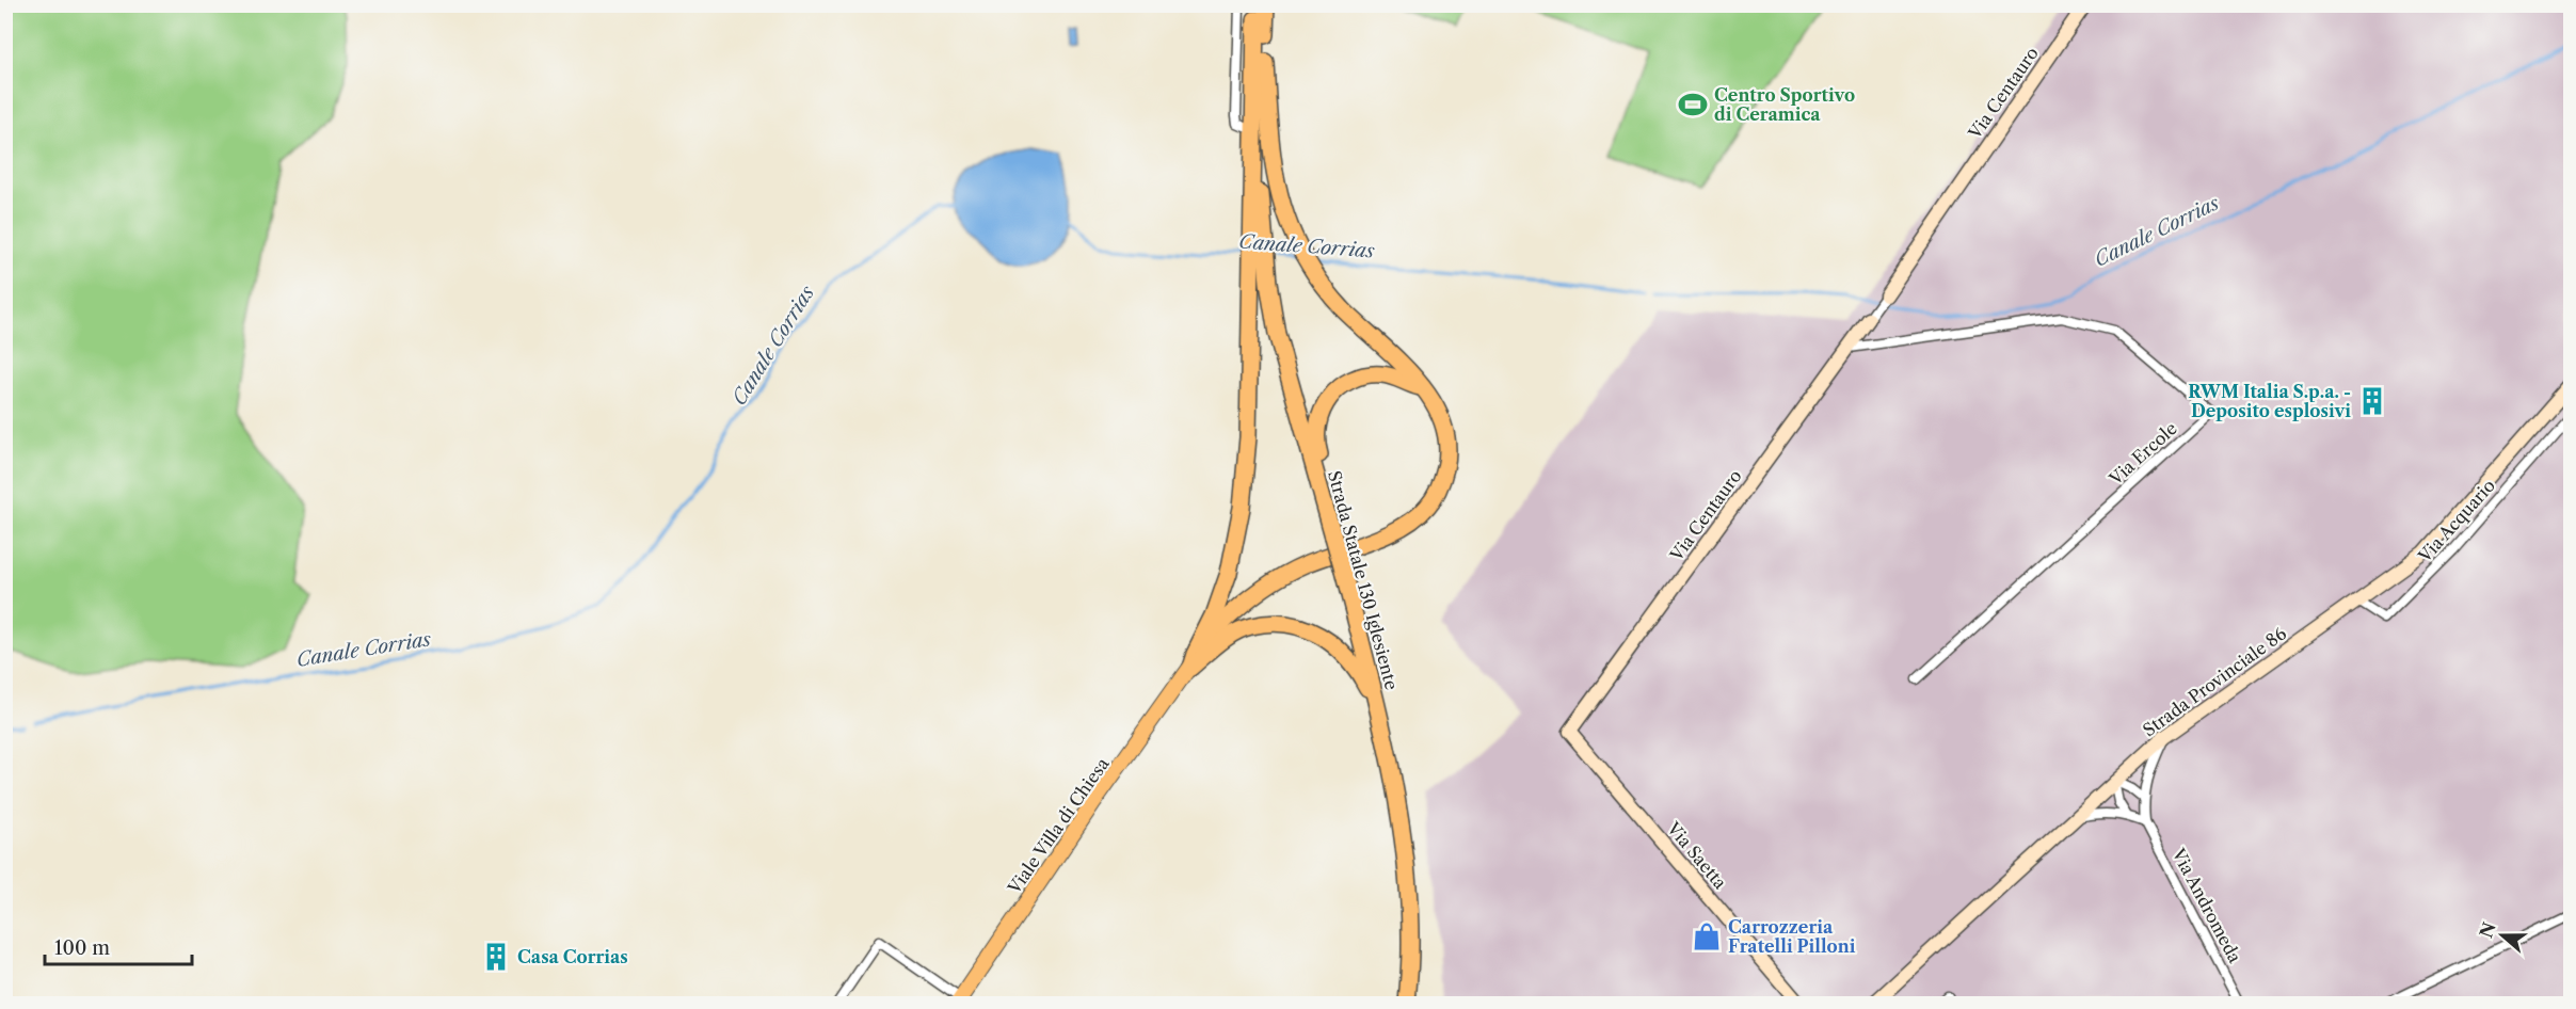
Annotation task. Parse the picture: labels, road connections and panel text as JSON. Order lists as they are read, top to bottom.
{
  "streets": {
    "highway": ["Strada Statale 130 Iglesiente"],
    "main road": ["Viale Villa di Chiesa"],
    "street": [
      "Via Centauro",
      "Via Ercole",
      "Via Acquario",
      "Strada Provinciale 86",
      "Via Saetta",
      "Via Andromeda"
    ]
  },
  "crossings": [
    ["Via Centauro", "Via Ercole"],
    ["Via Centauro", "Via Saetta"],
    ["Via Acquario", "Strada Provinciale 86"],
    ["Strada Provinciale 86", "Via Andromeda"]
  ],
  "water": ["Canale Corrias"],
  "places": {
    "sports": ["Centro Sportivo di Ceramica"],
    "building": ["RWM Italia S.p.a. - Deposito esplosivi", "Casa Corrias"],
    "shop": ["Carrozzeria Fratelli Pilloni"]
  },
  "scale_bar": "100 m",
  "north": "left"
}
